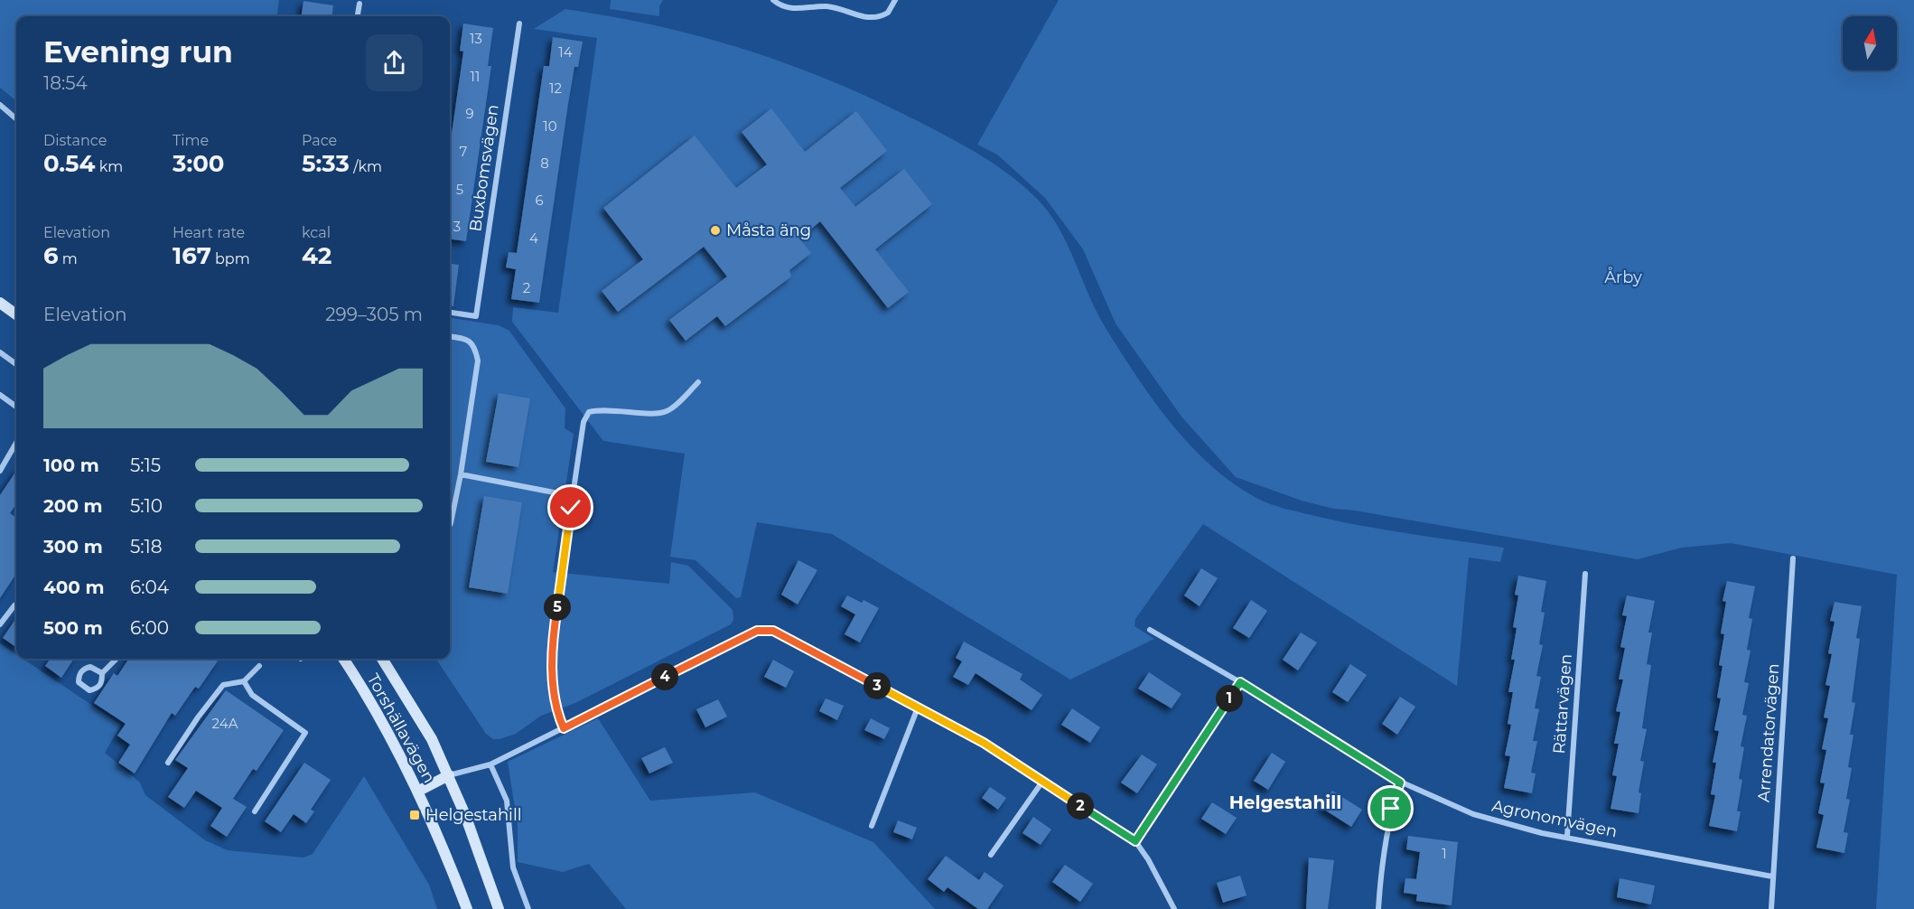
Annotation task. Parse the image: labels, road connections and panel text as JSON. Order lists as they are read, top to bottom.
{
  "streets": {
    "main road": ["Torshällavägen"],
    "street": [
      "Buxbomsvägen",
      "Rättarvägen",
      "Arrendatorvägen",
      "Agronomvägen"
    ]
  },
  "crossings": [
    ["Rättarvägen", "Agronomvägen"],
    ["Arrendatorvägen", "Agronomvägen"]
  ],
  "districts": ["Helgestahill"],
  "parks": ["Årby"],
  "places": {
    "other": ["Måsta äng"],
    "transit": ["Helgestahill"]
  },
  "house_numbers": [
    "13",
    "14",
    "11",
    "12",
    "9",
    "10",
    "7",
    "8",
    "5",
    "6",
    "3",
    "4",
    "2",
    "24A",
    "1"
  ],
  "north": "top",
  "page": {
    "heading": ["Evening run", "18:54"],
    "stats": [
      ["Distance", "0.54 km"],
      ["Time", "3:00"],
      ["Pace", "5:33 /km"],
      ["Elevation", "6 m"],
      ["Heart rate", "167 bpm"],
      ["kcal", "42"]
    ],
    "chart": ["Elevation", "299–305 m"],
    "list": [
      {
        "name": "100 m",
        "note": "5:15"
      },
      {
        "name": "200 m",
        "note": "5:10"
      },
      {
        "name": "300 m",
        "note": "5:18"
      },
      {
        "name": "400 m",
        "note": "6:04"
      },
      {
        "name": "500 m",
        "note": "6:00"
      }
    ],
    "pins": [
      "5",
      "4",
      "3",
      "1",
      "2"
    ]
  }
}
